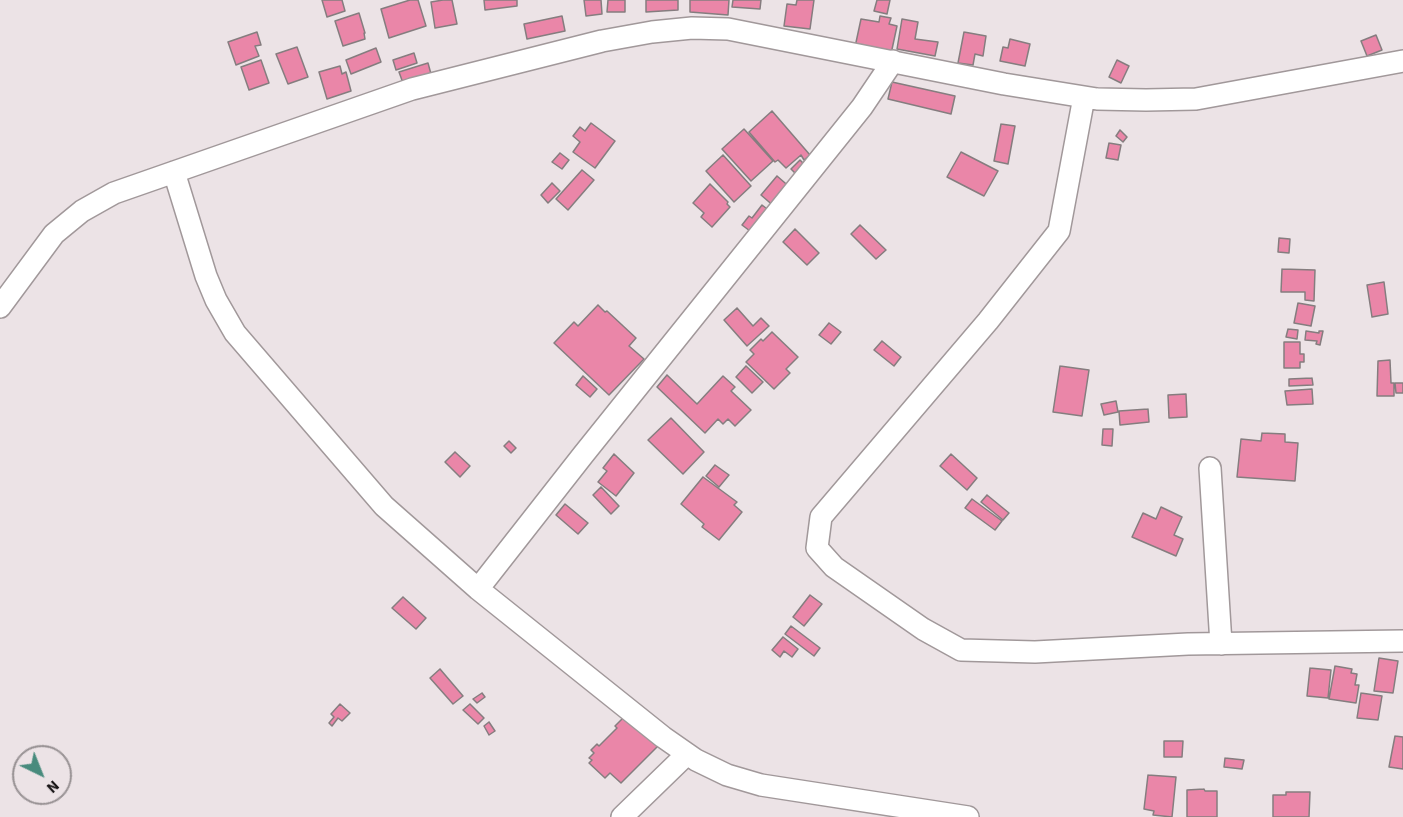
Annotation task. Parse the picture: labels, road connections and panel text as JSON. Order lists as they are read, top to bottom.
{
  "north": "bottom right"
}
